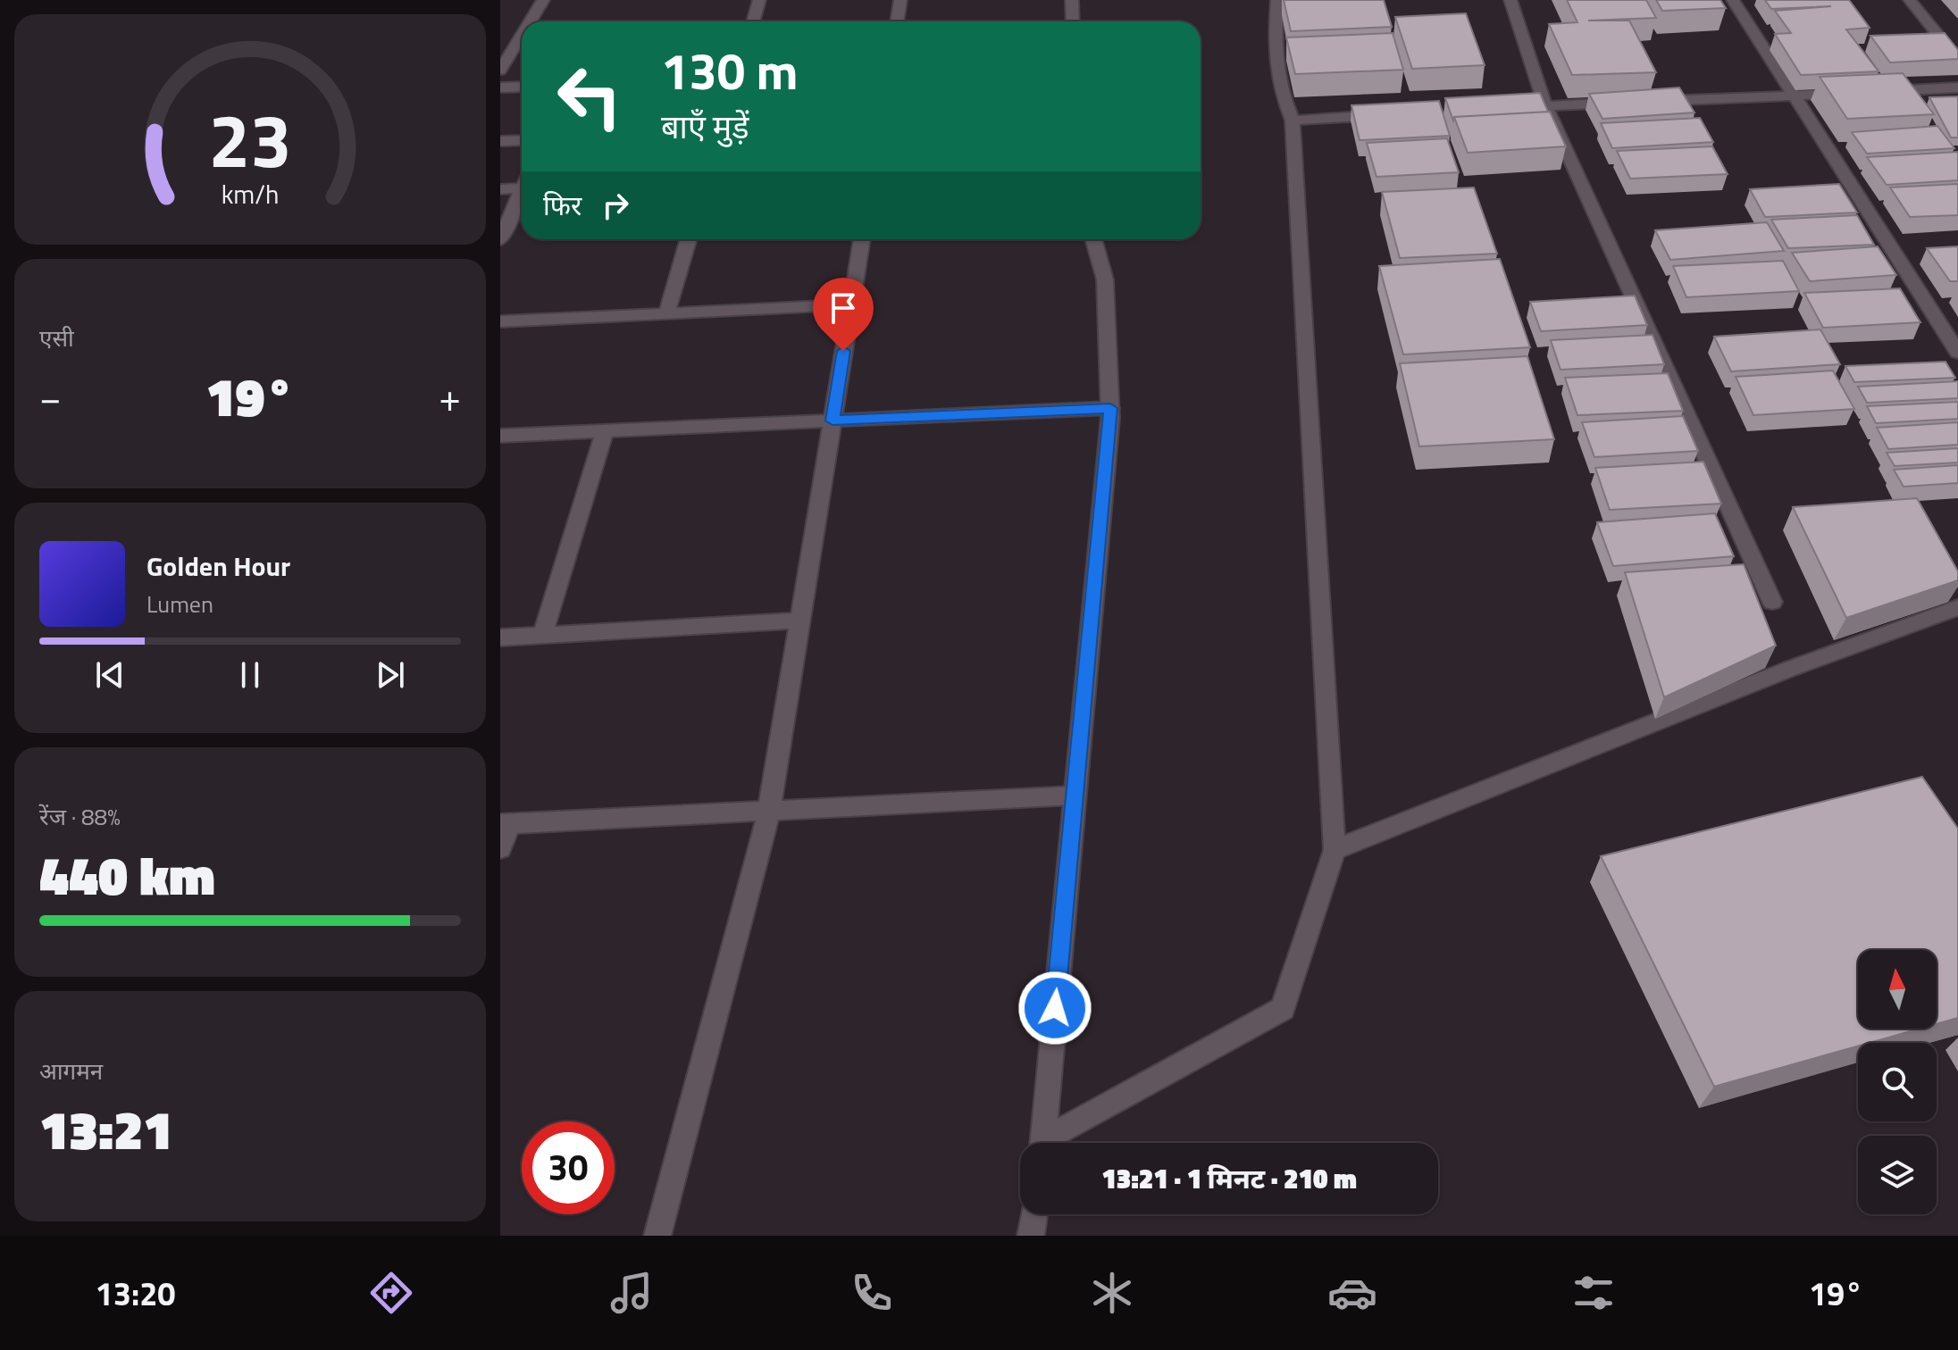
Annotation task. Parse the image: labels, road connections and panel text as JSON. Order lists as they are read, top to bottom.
{
  "north": "top",
  "page": {
    "turn": ["130 m", "बाएँ मुड़ें"],
    "then": "फिर",
    "tile": [
      "एसी",
      ["रेंज · 88%", "440 km"],
      ["आगमन", "13:21"]
    ],
    "heat": ["−", "19°", "+"],
    "song": ["Golden Hour", "Lumen"],
    "limit": "30",
    "trip": "13:21 · 1 मिनट · 210 m",
    "tabs": ["13:20", "19°"],
    "gauge": ["23", "km/h"]
  }
}
